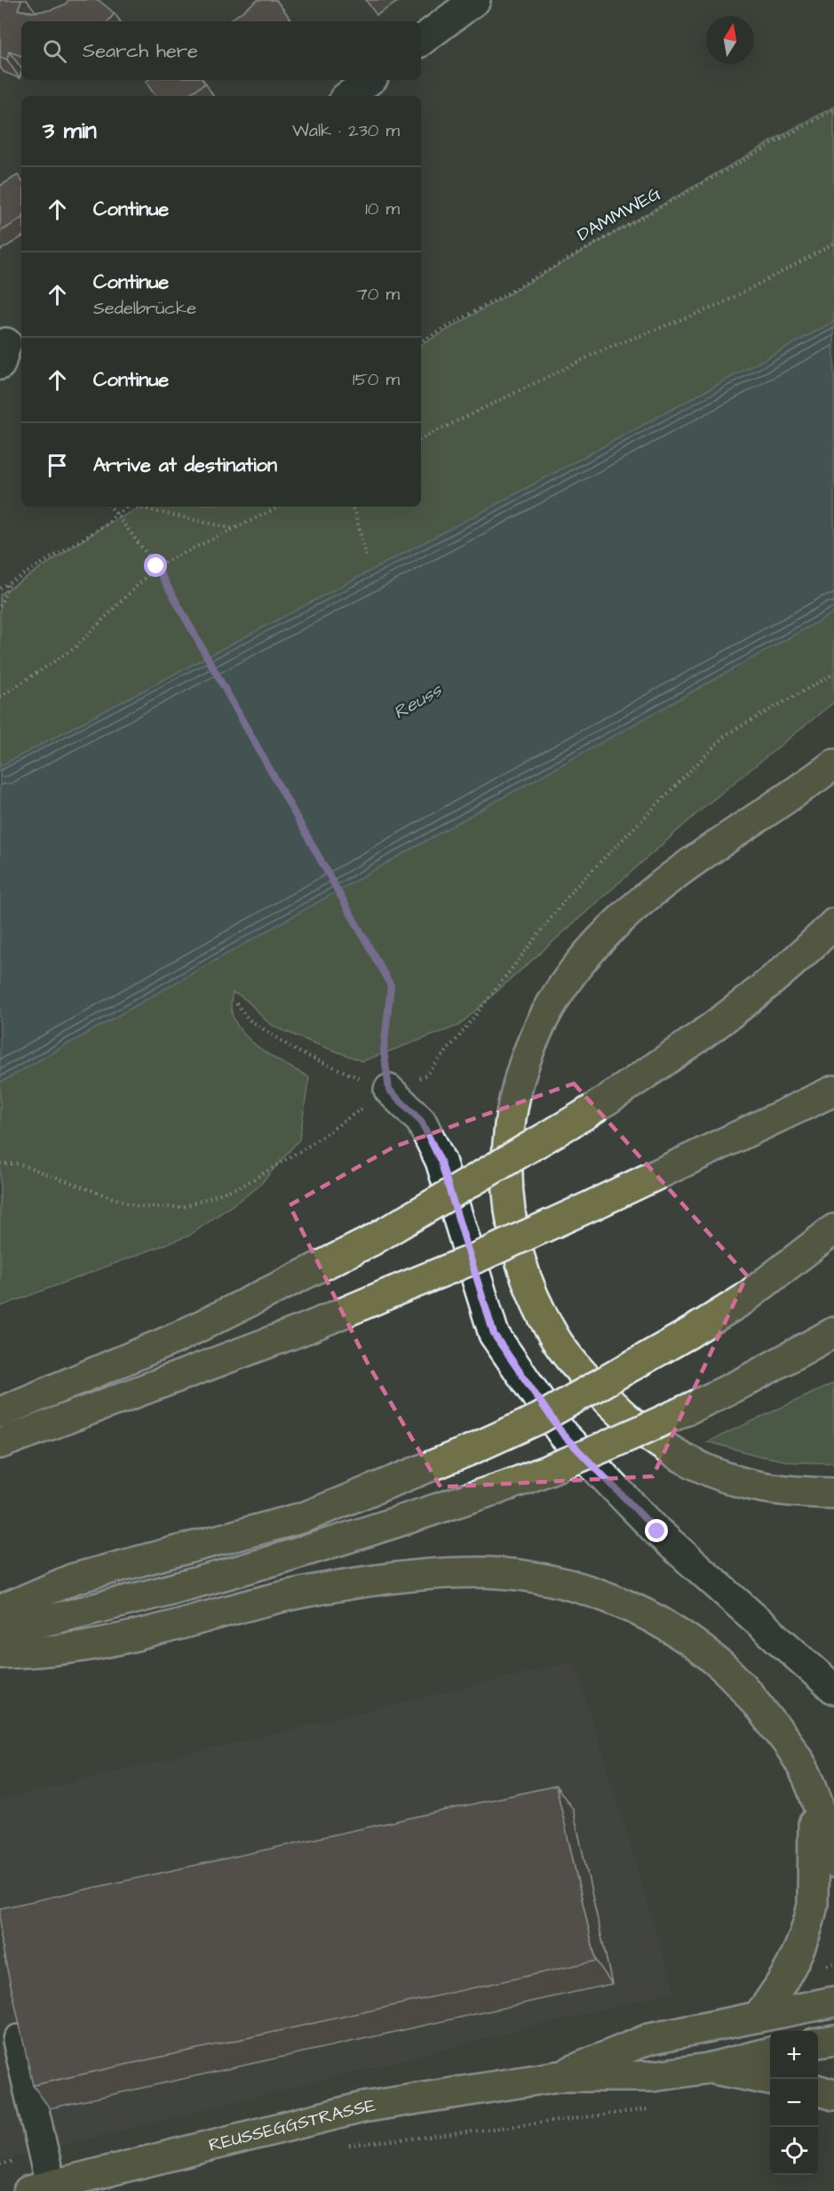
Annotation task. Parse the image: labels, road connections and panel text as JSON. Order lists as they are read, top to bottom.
{
  "streets": {
    "main road": ["REUSSEGGSTRASSE"],
    "path": ["DAMMWEG"]
  },
  "water": ["Reuss"],
  "north": "top",
  "page": {
    "search": "Search here",
    "heading": ["3 min", "Walk · 230 m"],
    "list": [
      ["Continue", "10 m"],
      ["Continue", "Sedelbrücke", "70 m"],
      ["Continue", "150 m"],
      "Arrive at destination"
    ],
    "map_buttons": ["+", "−"]
  }
}
